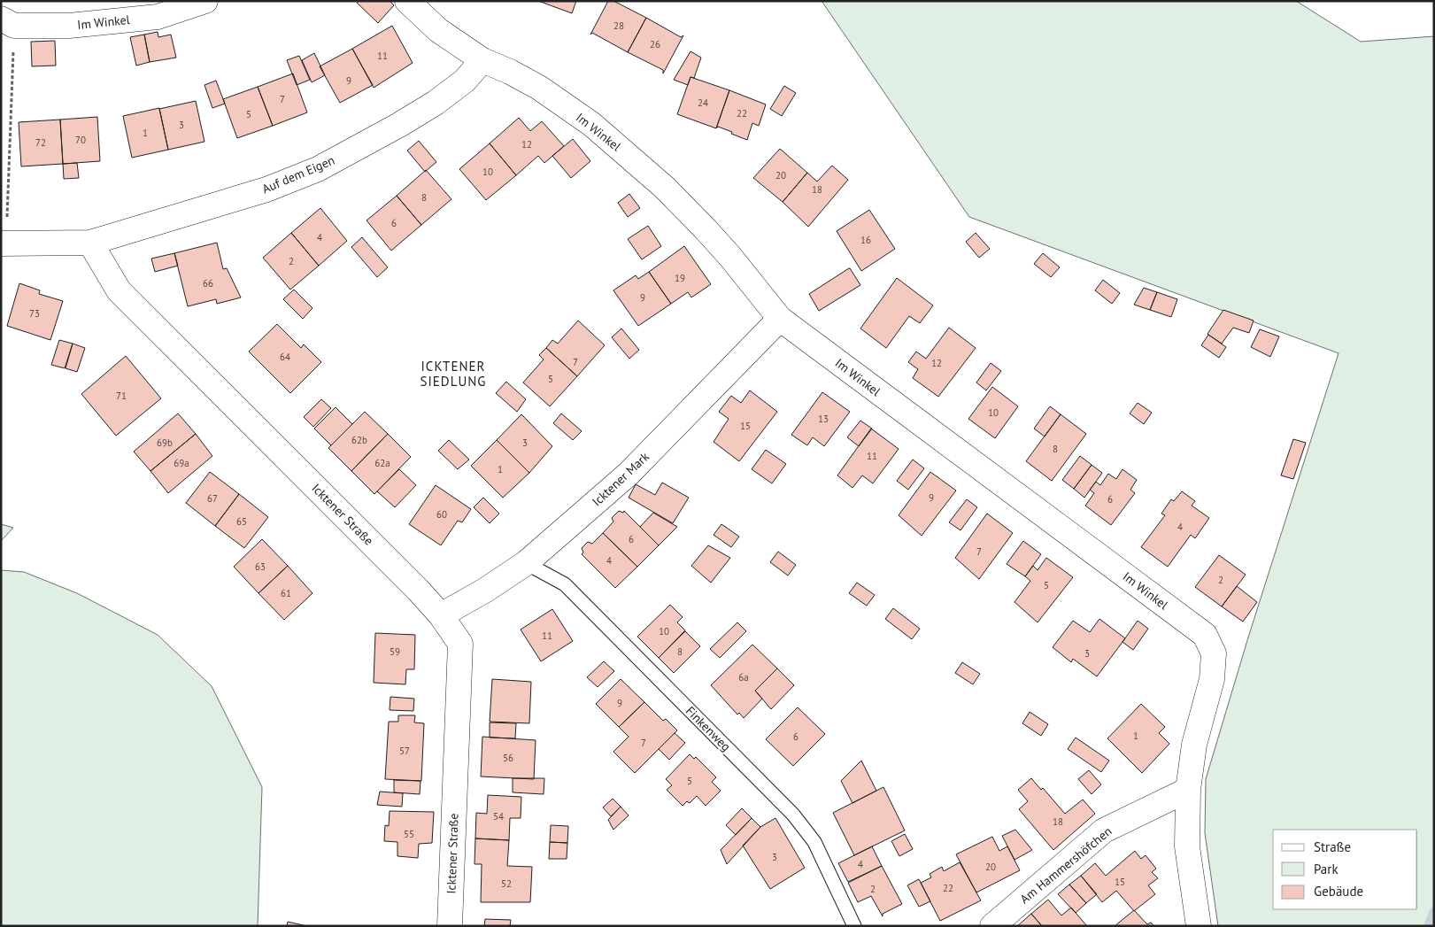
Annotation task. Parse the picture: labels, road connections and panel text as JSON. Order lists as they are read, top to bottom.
{
  "streets": {
    "street": [
      "Im Winkel",
      "Auf dem Eigen",
      "Icktener Mark",
      "Icktener Straße",
      "Am Hammershöfchen"
    ],
    "lane": ["Finkenweg"]
  },
  "crossings": [
    ["Im Winkel", "Auf dem Eigen"],
    ["Im Winkel", "Icktener Mark"],
    ["Im Winkel", "Am Hammershöfchen"],
    ["Auf dem Eigen", "Icktener Straße"],
    ["Icktener Mark", "Icktener Straße"],
    ["Icktener Mark", "Finkenweg"]
  ],
  "districts": ["ICKTENER SIEDLUNG"],
  "house_numbers": [
    "28",
    "26",
    "11",
    "9",
    "7",
    "24",
    "22",
    "5",
    "3",
    "1",
    "70",
    "72",
    "12",
    "10",
    "20",
    "18",
    "8",
    "6",
    "4",
    "16",
    "2",
    "19",
    "66",
    "9",
    "73",
    "64",
    "7",
    "12",
    "5",
    "71",
    "10",
    "13",
    "15",
    "62b",
    "69b",
    "3",
    "8",
    "11",
    "69a",
    "62a",
    "1",
    "9",
    "67",
    "6",
    "60",
    "65",
    "4",
    "6",
    "7",
    "4",
    "63",
    "2",
    "5",
    "61",
    "10",
    "11",
    "59",
    "8",
    "3",
    "6a",
    "9",
    "1",
    "6",
    "7",
    "57",
    "56",
    "5",
    "54",
    "18",
    "55",
    "3",
    "4",
    "20",
    "15",
    "52",
    "22",
    "2"
  ],
  "legend": ["Straße", "Park", "Gebäude"]
}
